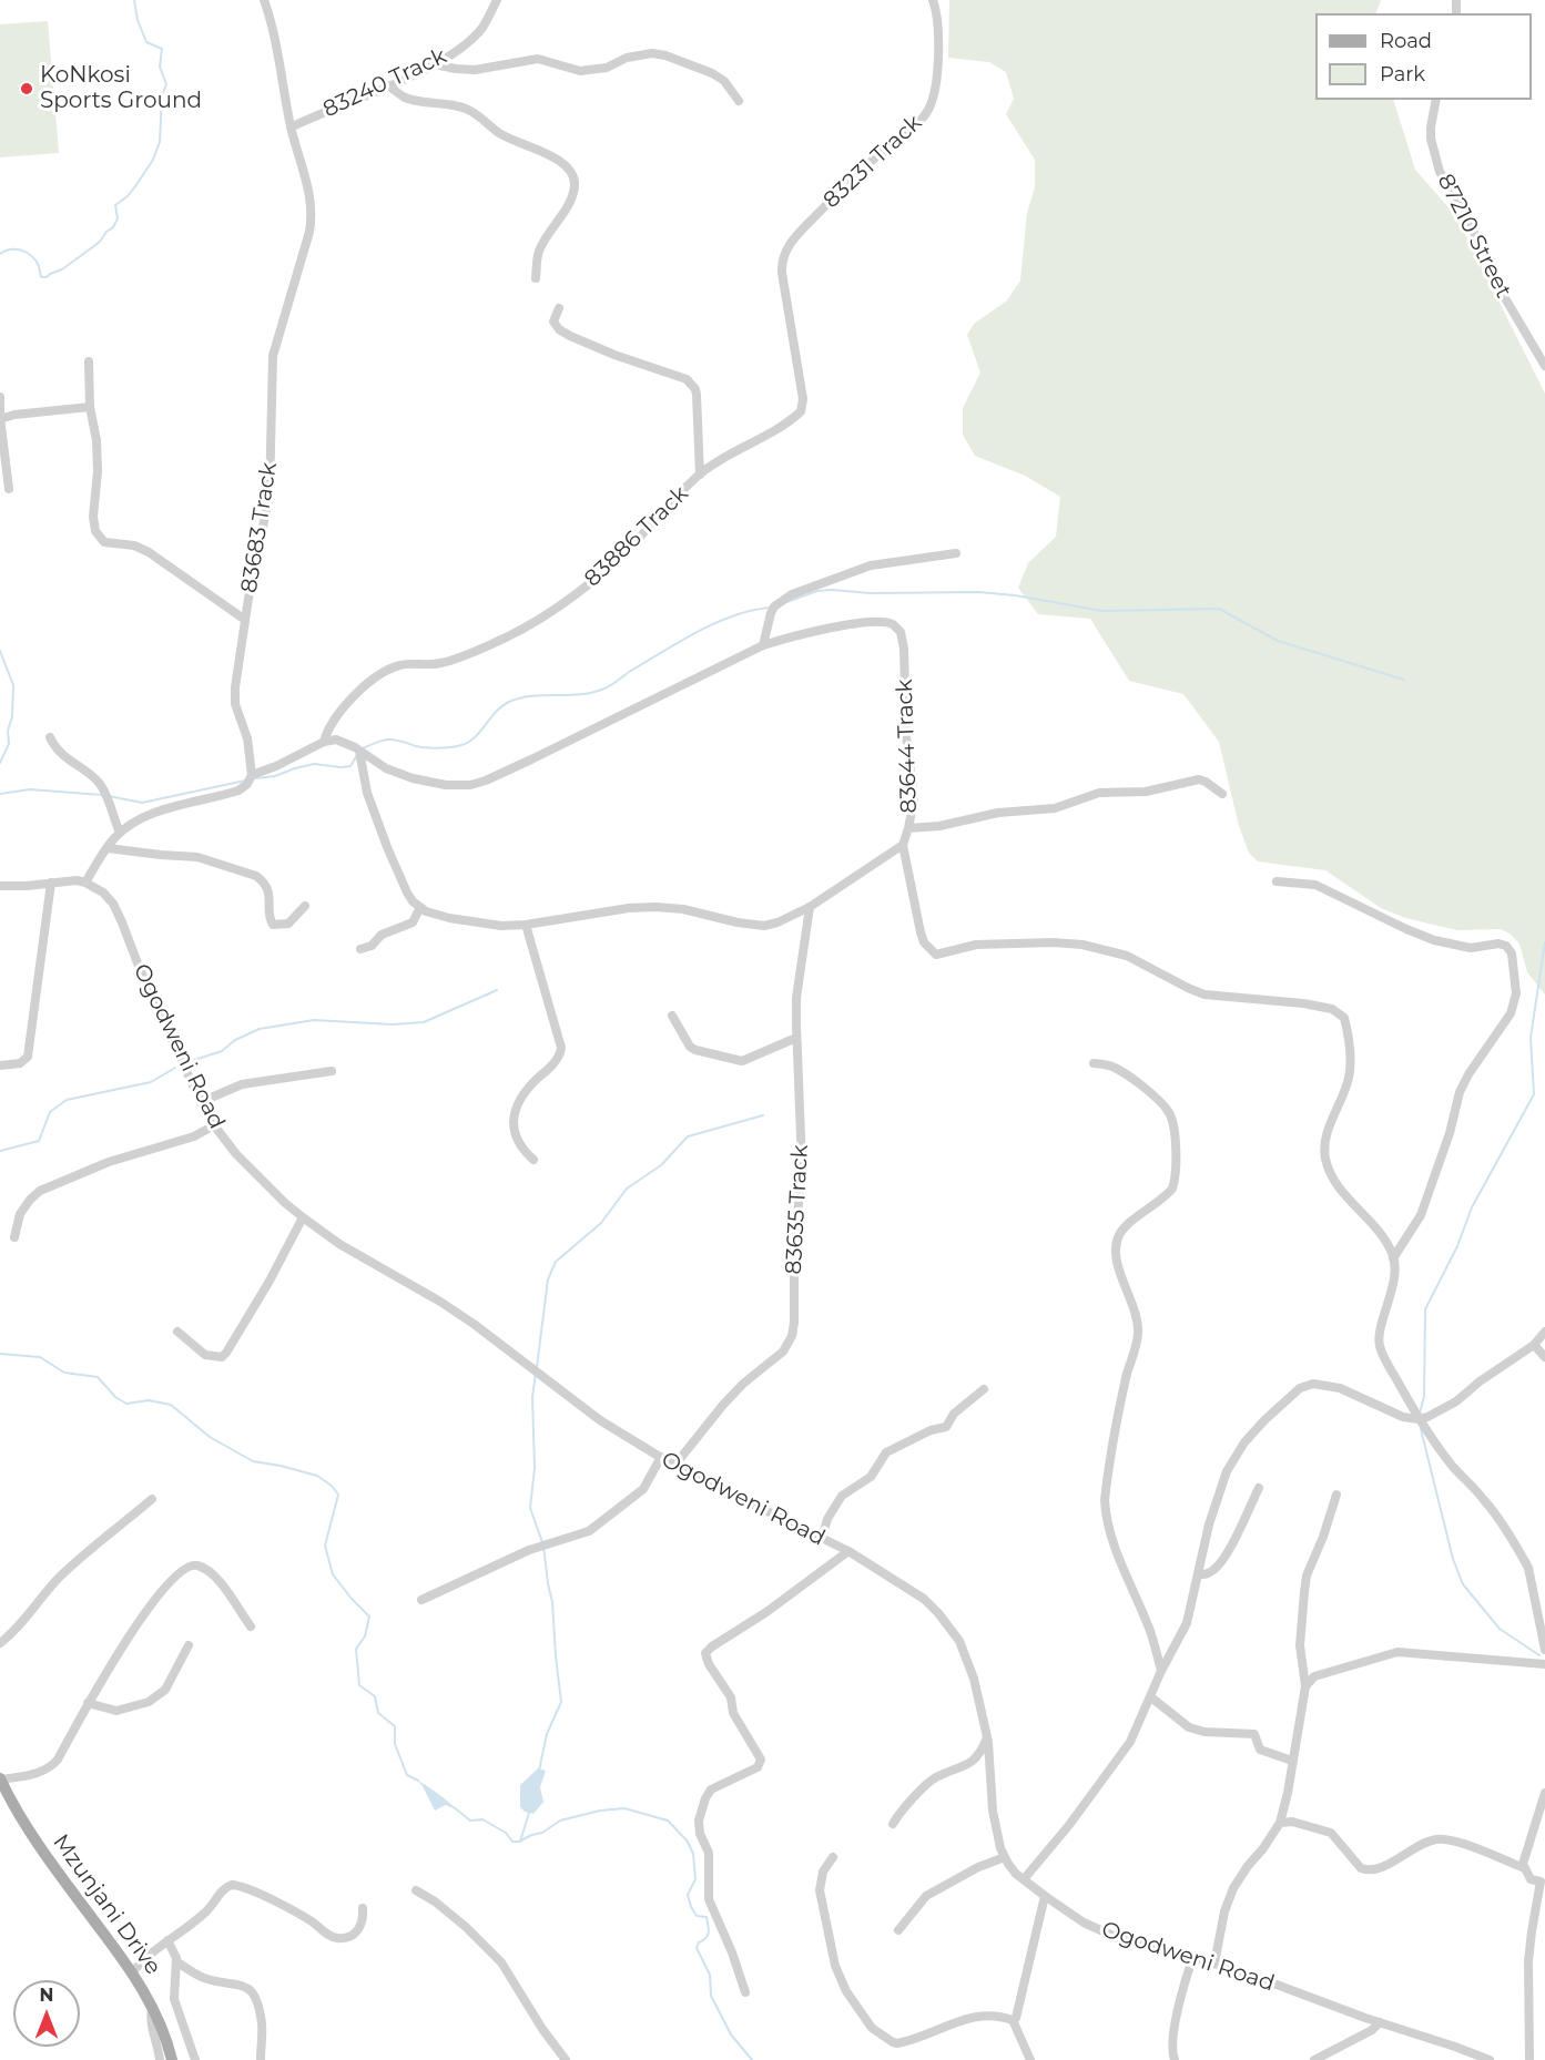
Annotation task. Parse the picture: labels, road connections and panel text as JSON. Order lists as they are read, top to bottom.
{
  "streets": {
    "main road": ["Mzunjani Drive"],
    "street": [
      "83240 Track",
      "83231 Track",
      "87210 Street",
      "83683 Track",
      "83886 Track",
      "83644 Track",
      "Ogodweni Road",
      "83635 Track"
    ]
  },
  "crossings": [
    ["83240 Track", "83683 Track"],
    ["83231 Track", "83886 Track"],
    ["83886 Track", "83644 Track"],
    ["83644 Track", "83635 Track"],
    ["Ogodweni Road", "83635 Track"]
  ],
  "places": ["KoNkosi Sports Ground"],
  "legend": ["Road", "Park"],
  "north": "top"
}
